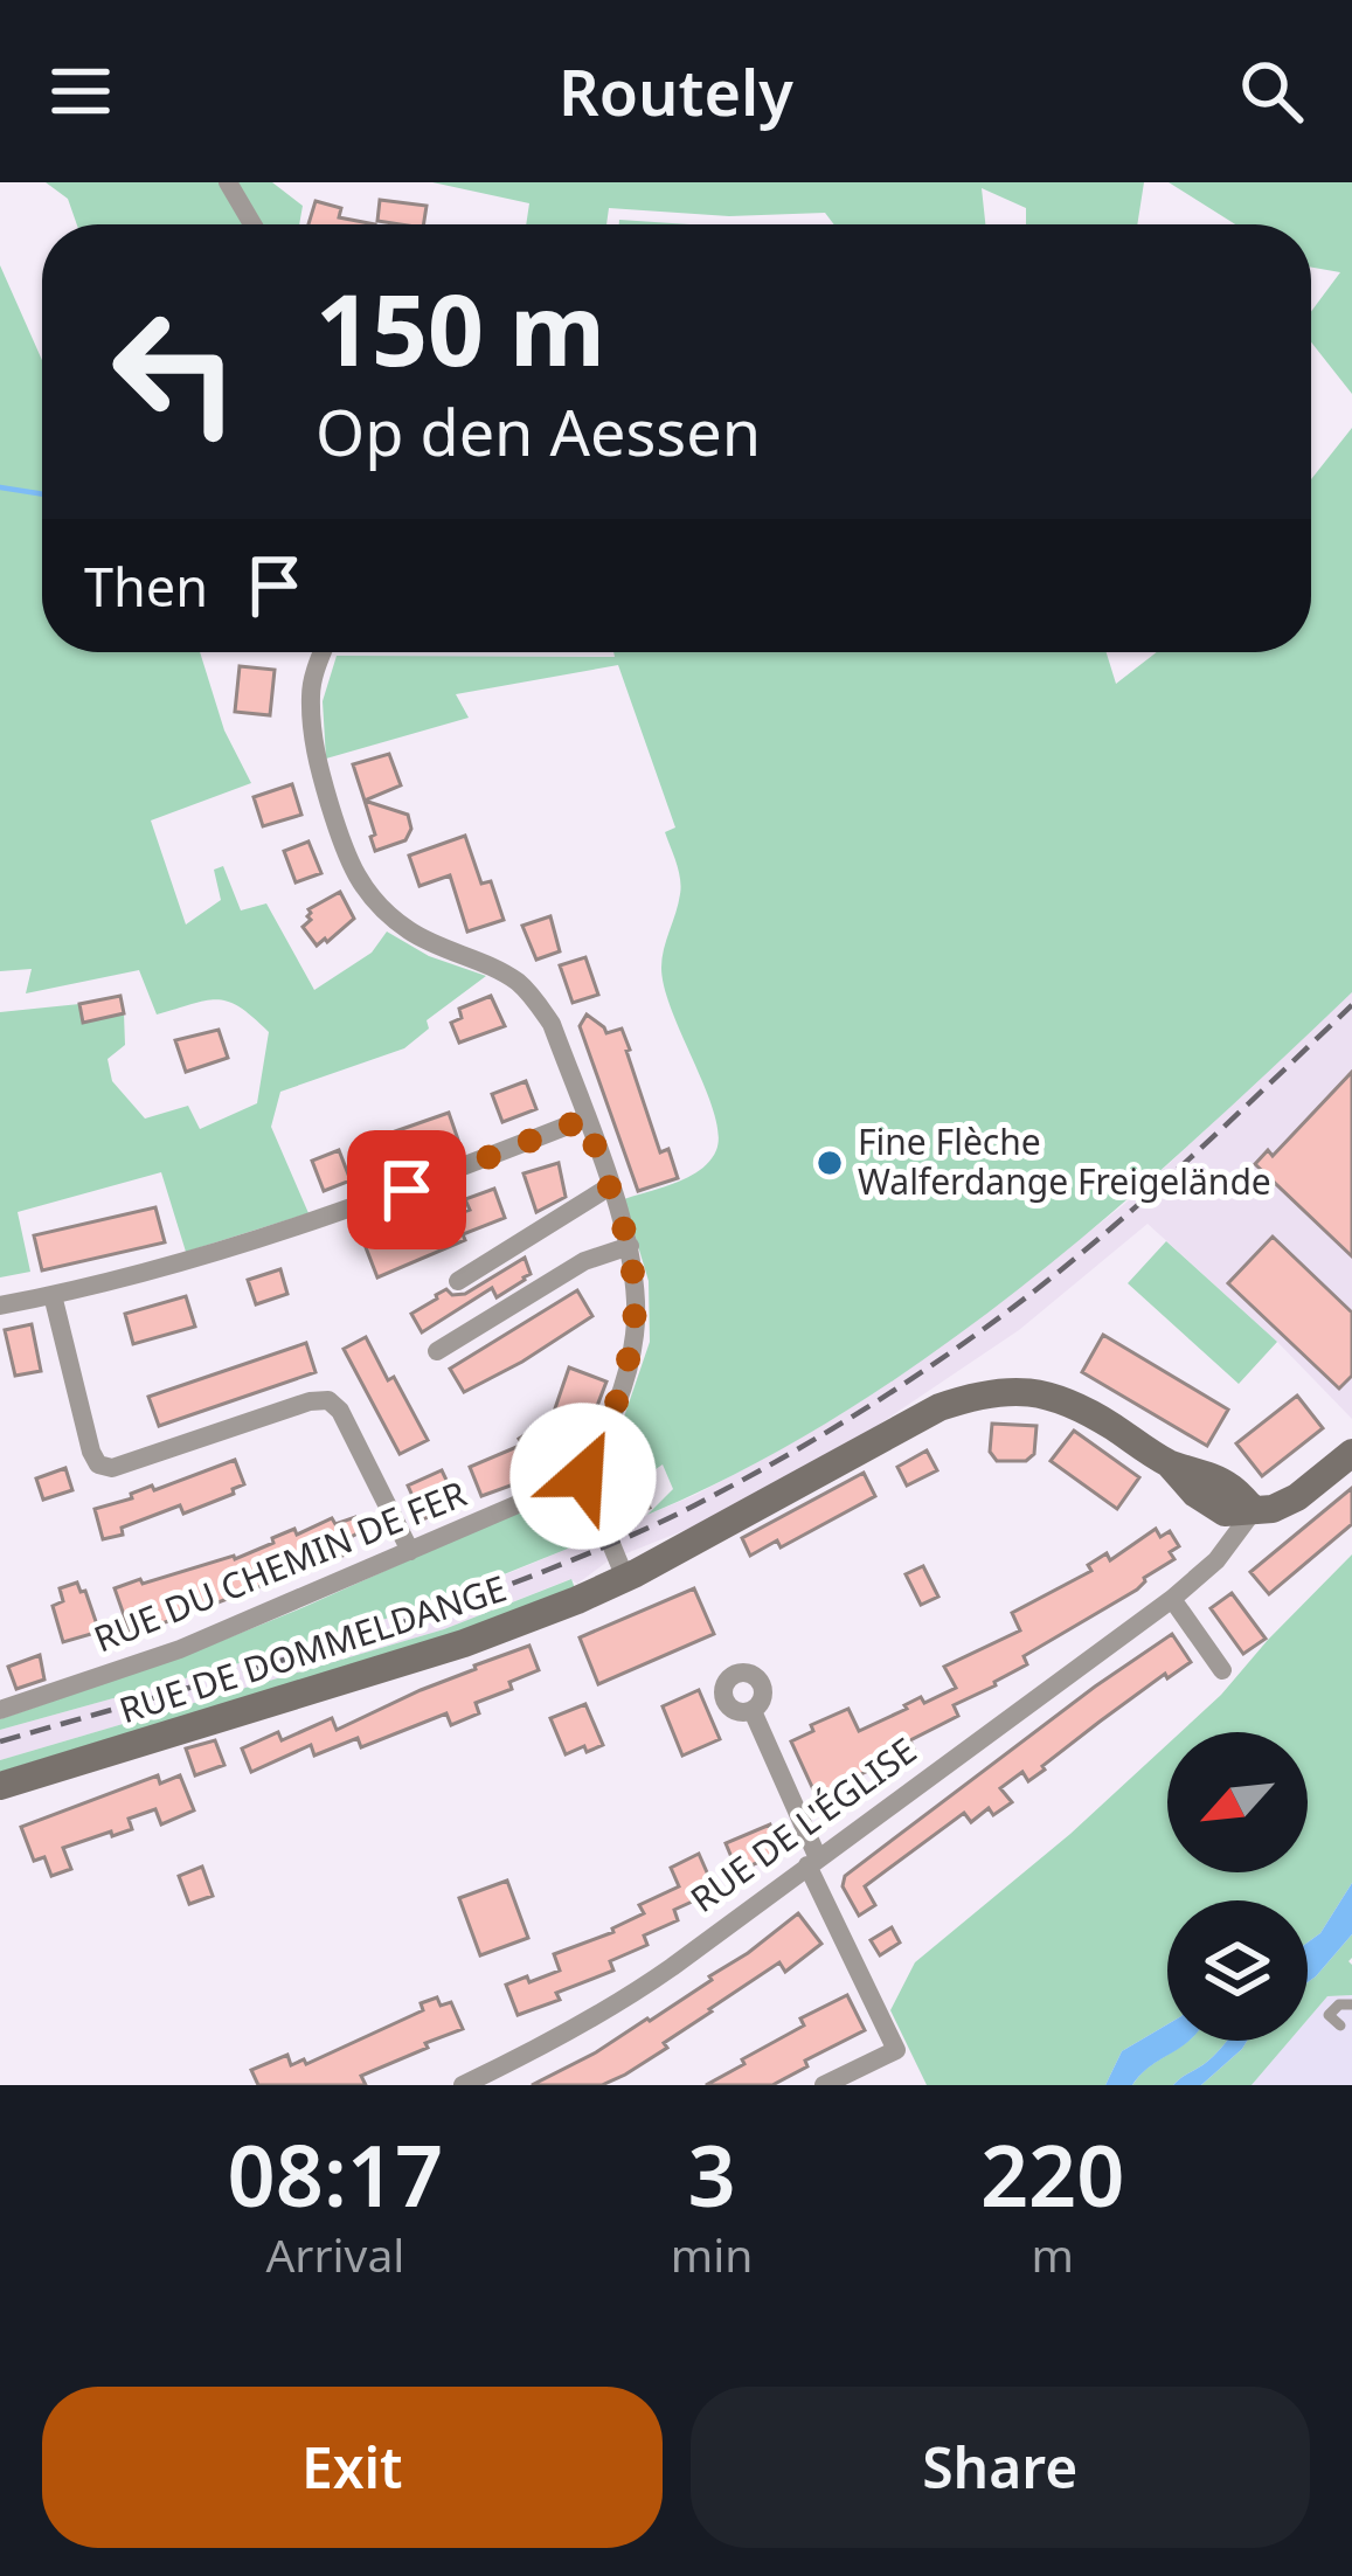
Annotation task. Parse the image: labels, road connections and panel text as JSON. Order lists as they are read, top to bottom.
{
  "streets": {
    "main road": ["RUE DE DOMMELDANGE", "RUE DE L'ÉGLISE"],
    "street": ["RUE DU CHEMIN DE FER"]
  },
  "crossings": [
    ["RUE DE DOMMELDANGE", "RUE DE L'ÉGLISE"]
  ],
  "places": ["Fine Flèche Walferdange Freigelände"],
  "north": "bottom left",
  "page": {
    "header": "Routely",
    "turn": ["150 m", "Op den Aessen"],
    "then": "Then",
    "eta": [
      "08:17",
      "Arrival",
      "3",
      "min",
      "220",
      "m"
    ],
    "buttons": ["Exit", "Share"]
  }
}
